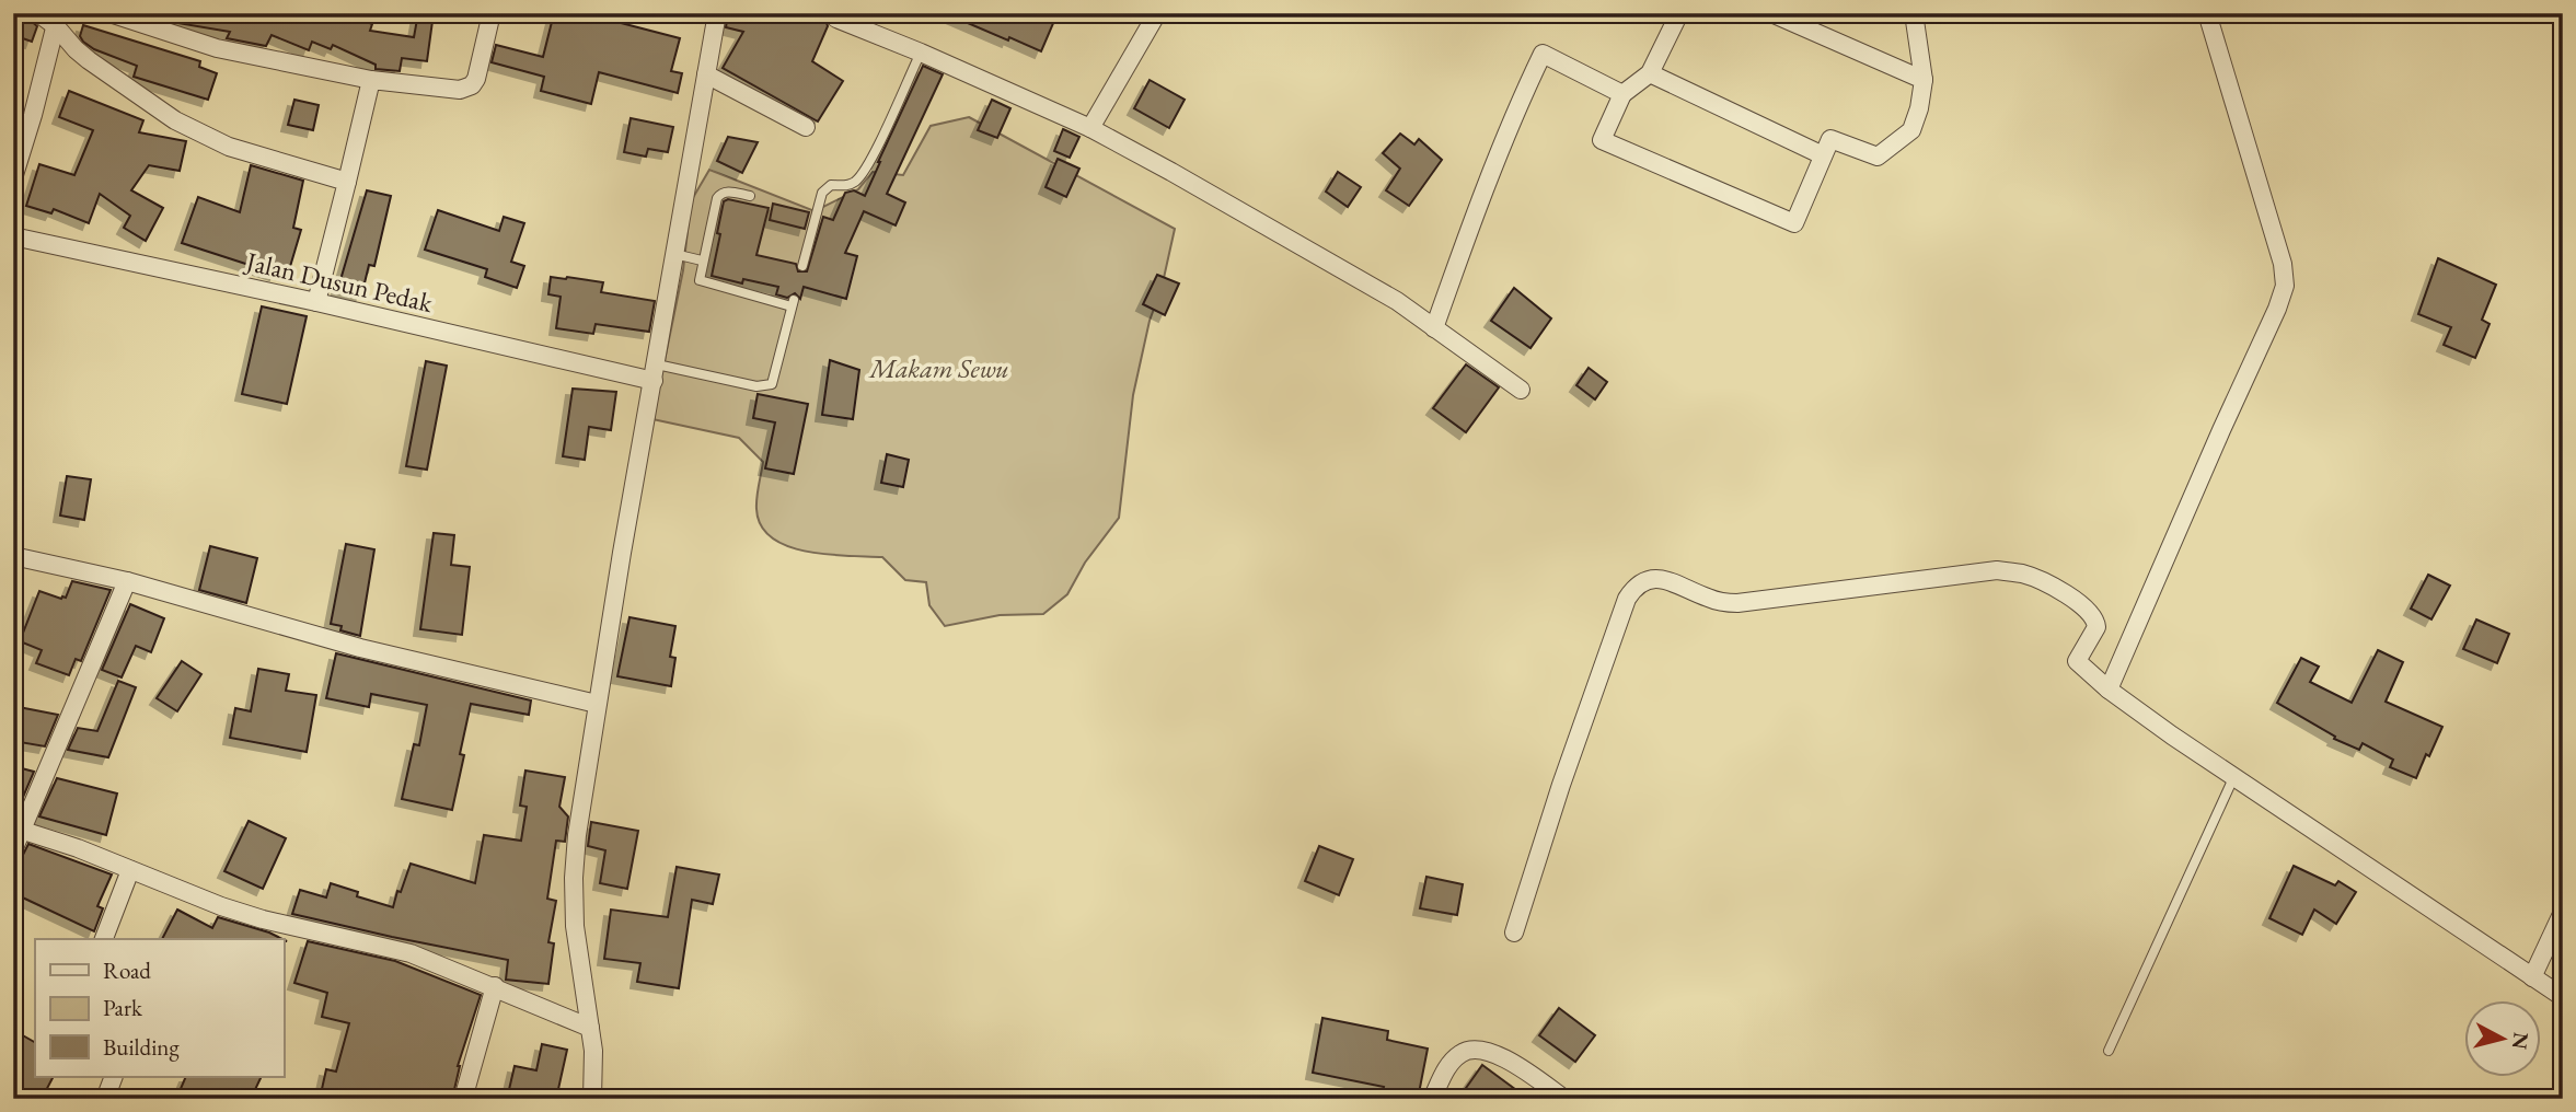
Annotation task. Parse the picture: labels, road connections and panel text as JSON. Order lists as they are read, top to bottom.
{
  "streets": {
    "street": ["Jalan Dusun Pedak"]
  },
  "parks": ["Makam Sewu"],
  "legend": ["Road", "Park", "Building"],
  "north": "right"
}
